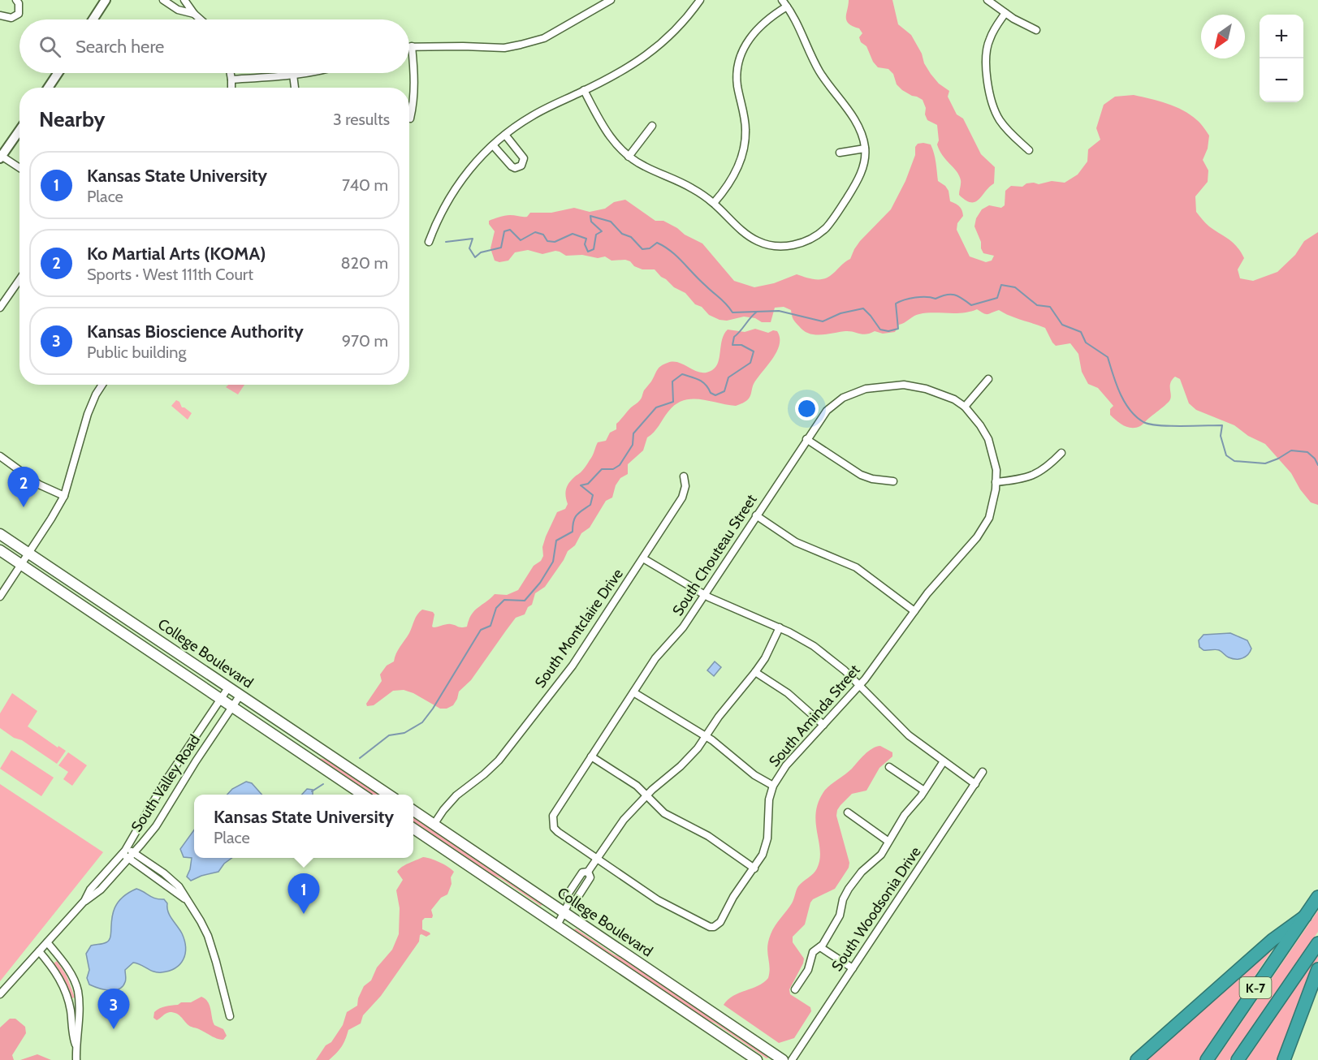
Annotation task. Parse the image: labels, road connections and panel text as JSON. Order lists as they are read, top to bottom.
{
  "streets": {
    "highway": ["K-7"],
    "main road": ["College Boulevard"],
    "street": [
      "South Chouteau Street",
      "South Montclaire Drive",
      "South Aminda Street",
      "South Valley Road",
      "South Woodsonia Drive"
    ]
  },
  "crossings": [
    ["South Chouteau Street", "South Aminda Street"],
    ["South Montclaire Drive", "College Boulevard"],
    ["College Boulevard", "South Valley Road"]
  ],
  "north": "bottom left",
  "page": {
    "map_buttons": ["+", "−"],
    "search": "Search here",
    "heading": ["Nearby", "3 results"],
    "list": [
      {
        "mark": "1",
        "name": "Kansas State University",
        "note": "Place",
        "value": "740 m"
      },
      {
        "mark": "2",
        "name": "Ko Martial Arts (KOMA)",
        "note": "Sports · West 111th Court",
        "value": "820 m"
      },
      {
        "mark": "3",
        "name": "Kansas Bioscience Authority",
        "note": "Public building",
        "value": "970 m"
      }
    ],
    "pins": ["2", "1", "3"],
    "popup": ["Kansas State University", "Place"]
  }
}
